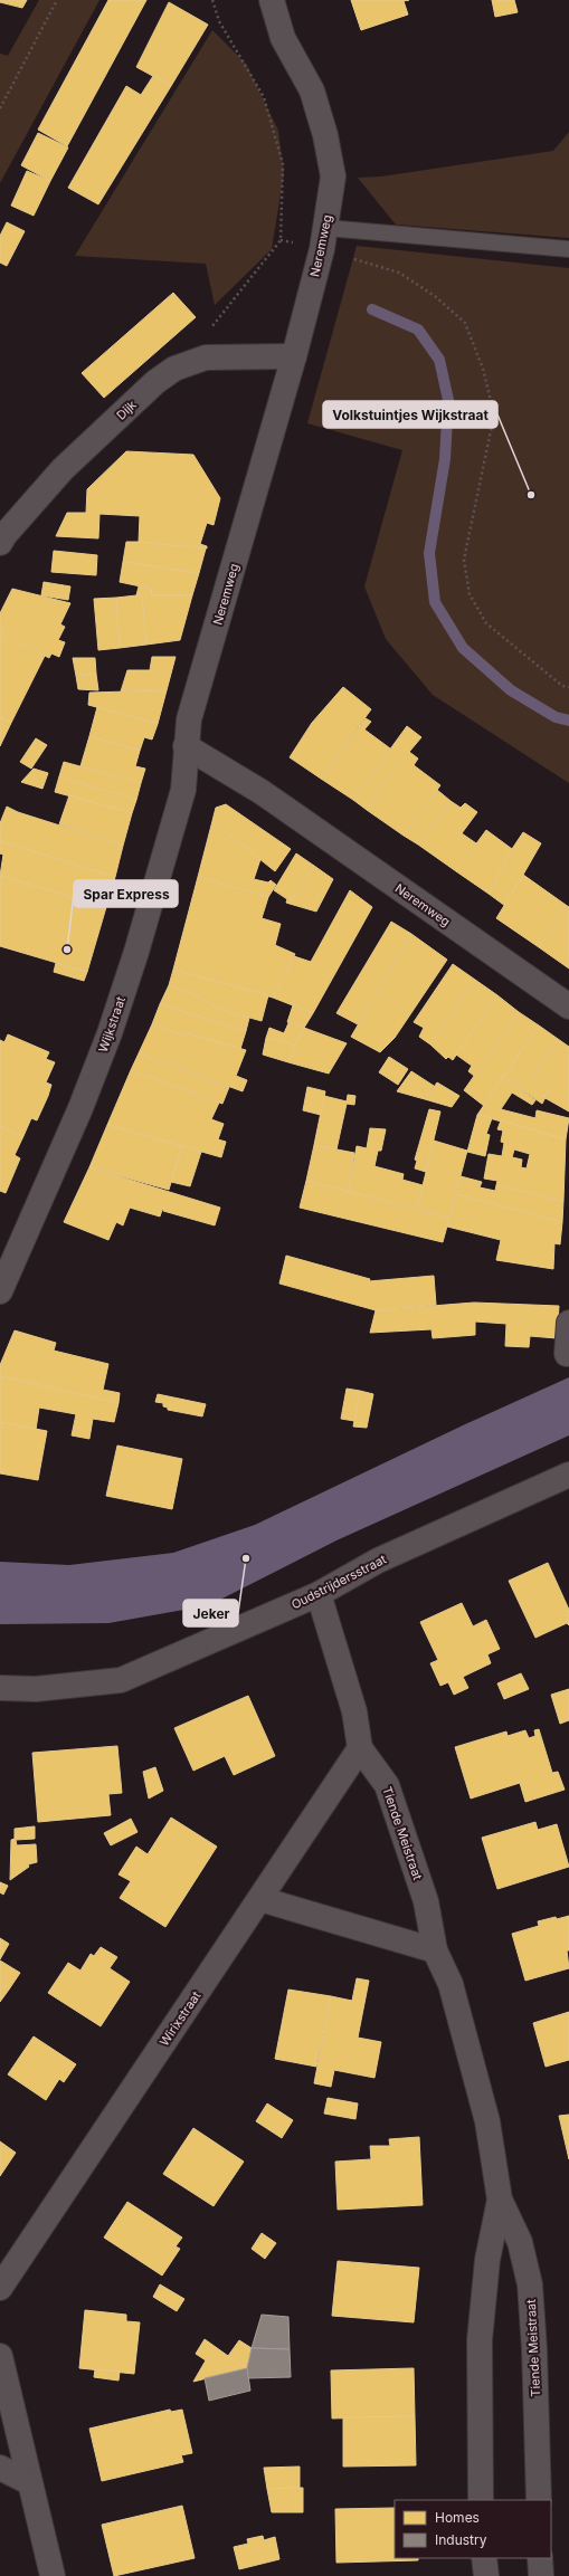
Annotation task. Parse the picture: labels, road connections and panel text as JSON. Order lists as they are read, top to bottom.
{
  "streets": {
    "street": [
      "Neremweg",
      "Dijk",
      "Wijkstraat",
      "Oudstrijdersstraat",
      "Tiende Meistraat",
      "Wirixstraat"
    ]
  },
  "crossings": [
    ["Neremweg", "Dijk"],
    ["Neremweg", "Wijkstraat"],
    ["Oudstrijdersstraat", "Tiende Meistraat"],
    ["Tiende Meistraat", "Wirixstraat"]
  ],
  "places": ["Volkstuintjes Wijkstraat", "Spar Express", "Jeker"],
  "legend": ["Homes", "Industry"]
}
